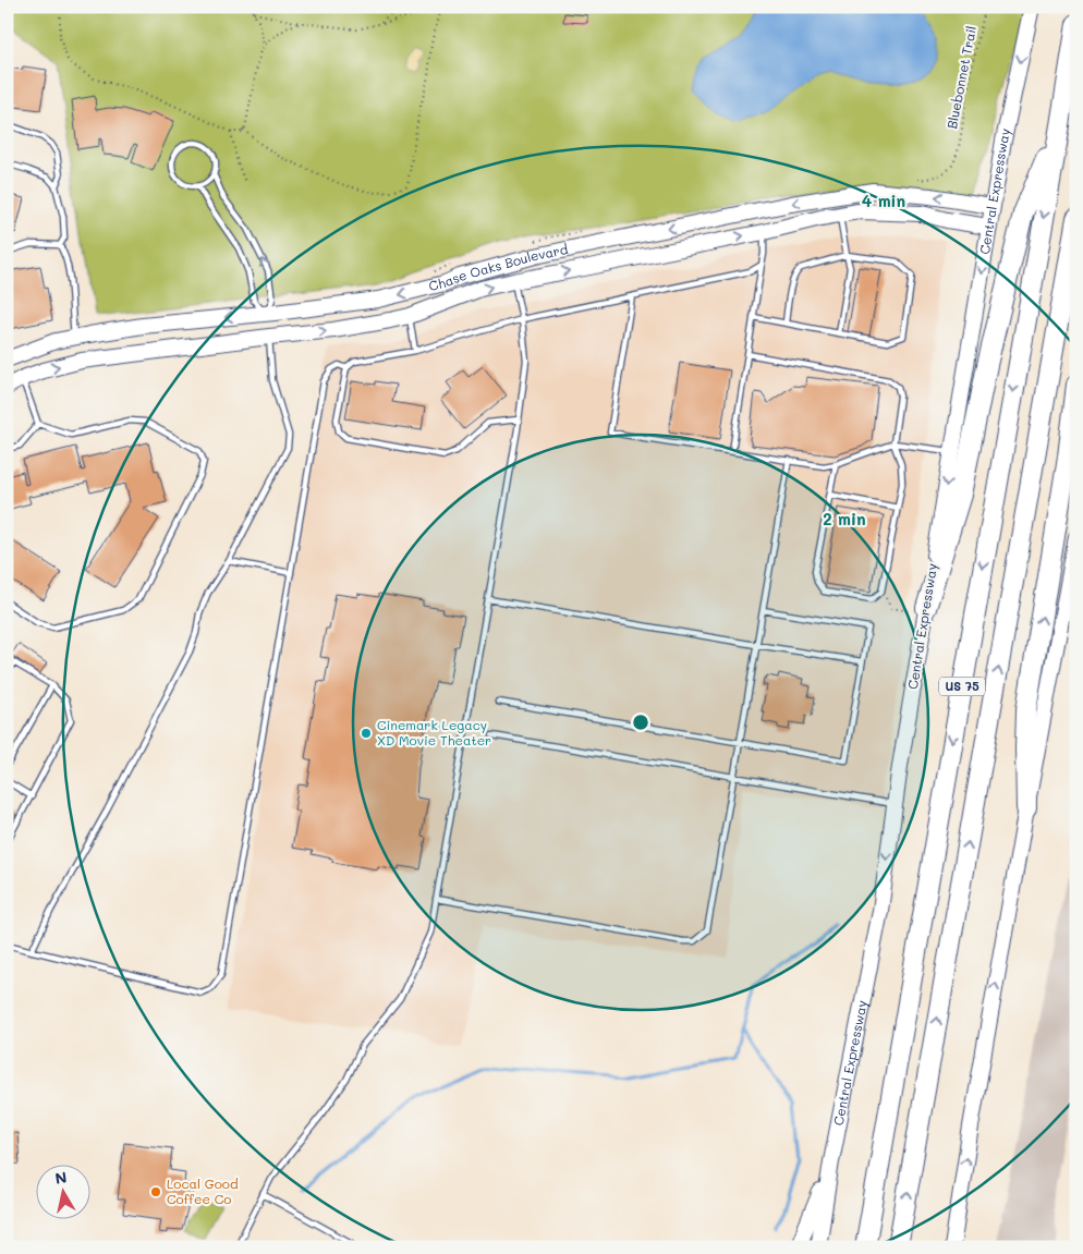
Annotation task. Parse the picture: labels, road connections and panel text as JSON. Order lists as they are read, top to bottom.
{
  "streets": {
    "highway": ["US 75"],
    "street": ["Central Expressway", "Chase Oaks Boulevard"],
    "path": ["Bluebonnet Trail"]
  },
  "crossings": [
    ["Central Expressway", "Chase Oaks Boulevard"]
  ],
  "places": ["Cinemark Legacy XD Movie Theater", "Local Good Coffee Co"],
  "north": "top",
  "rings": ["4 min", "2 min"]
}
